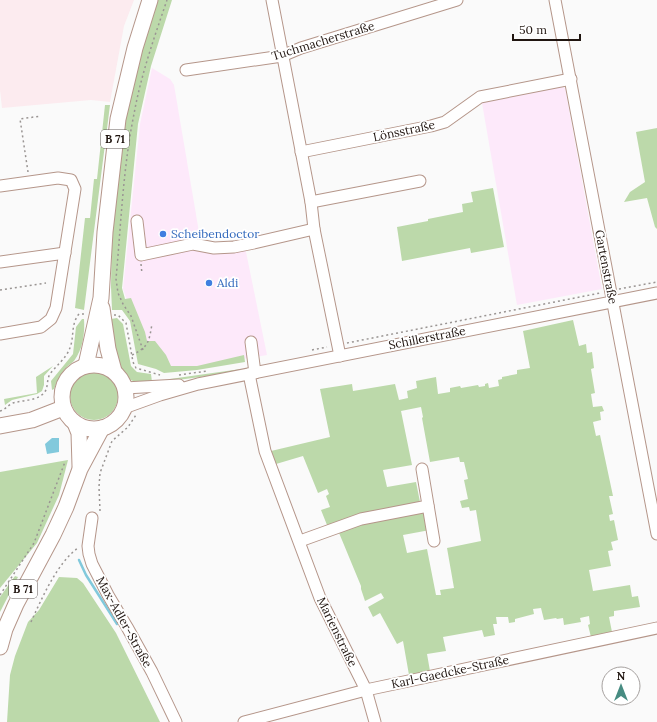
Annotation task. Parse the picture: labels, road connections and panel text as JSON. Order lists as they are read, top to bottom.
{
  "streets": {
    "main road": ["B 71"],
    "street": [
      "Tuchmacherstraße",
      "Lönsstraße",
      "Gartenstraße",
      "Schillerstraße",
      "Max-Adler-Straße",
      "Marienstraße",
      "Karl-Gaedcke-Straße"
    ]
  },
  "crossings": [
    ["Lönsstraße", "Gartenstraße"],
    ["B 71", "Schillerstraße"],
    ["Gartenstraße", "Schillerstraße"],
    ["Schillerstraße", "Marienstraße"],
    ["Marienstraße", "Karl-Gaedcke-Straße"]
  ],
  "places": ["Scheibendoctor", "Aldi"],
  "scale_bar": "50 m",
  "north": "top"
}
